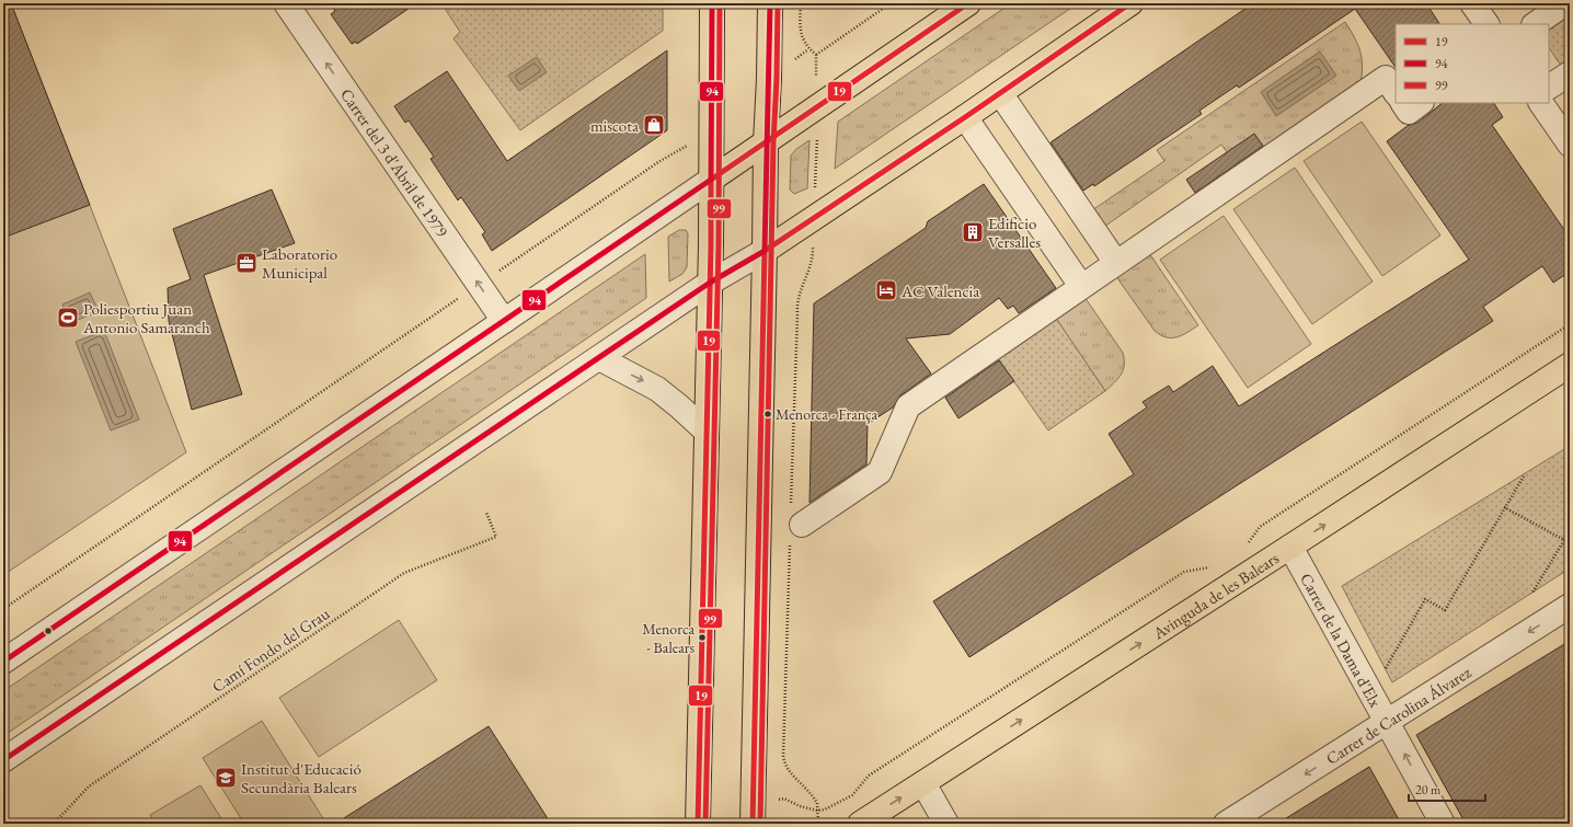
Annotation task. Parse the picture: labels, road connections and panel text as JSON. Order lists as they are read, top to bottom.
{
  "streets": {
    "main road": ["Avinguda de les Balears"],
    "street": ["Carrer del 3 d'Abril de 1979", "Carrer de la Dama d'Elx", "Carrer de Carolina Álvarez"],
    "path": ["Camí Fondo del Grau"]
  },
  "crossings": [
    ["Avinguda de les Balears", "Carrer de la Dama d'Elx"],
    ["Carrer de la Dama d'Elx", "Carrer de Carolina Álvarez"]
  ],
  "one_way": [
    "Carrer del 3 d'Abril de 1979",
    "Avinguda de les Balears",
    "Carrer de la Dama d'Elx",
    "Carrer de Carolina Álvarez"
  ],
  "places": {
    "shop": ["miscota"],
    "building": ["Edificio Versalles"],
    "office": ["Laboratorio Municipal"],
    "hotel": ["AC Valencia"],
    "sports": ["Poliesportiu Juan Antonio Samaranch"],
    "other": ["Menorca - França", "Menorca - Balears"],
    "school or university": ["Institut d'Educació Secundària Balears"]
  },
  "lines": ["transit line 19", "transit line 94", "transit line 99"],
  "legend": ["19", "94", "99"],
  "scale_bar": "20 m"
}
